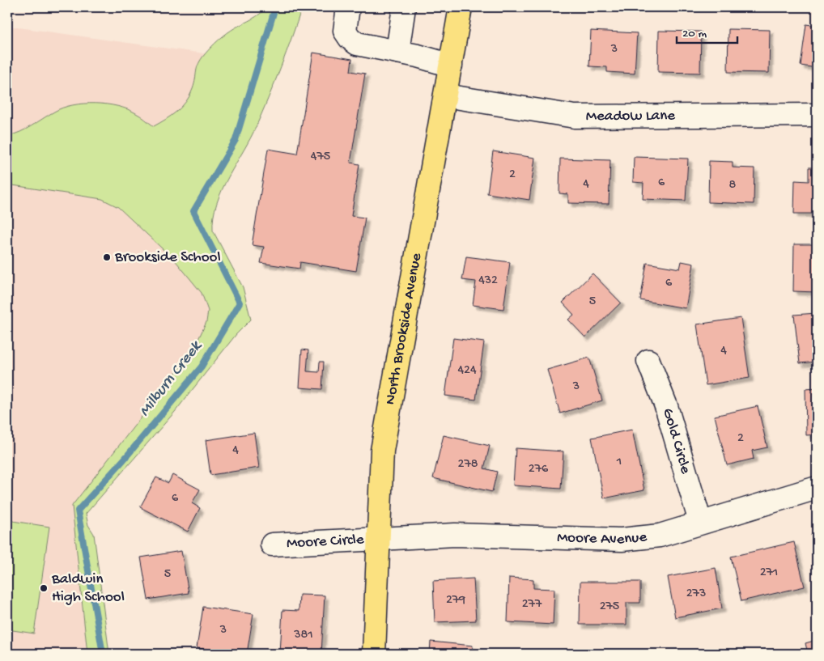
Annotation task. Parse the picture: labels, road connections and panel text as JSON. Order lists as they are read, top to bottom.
{
  "streets": {
    "main road": ["North Brookside Avenue"],
    "street": [
      "Meadow Lane",
      "Gold Circle",
      "Moore Avenue",
      "Moore Circle"
    ]
  },
  "crossings": [
    ["Meadow Lane", "North Brookside Avenue"],
    ["North Brookside Avenue", "Moore Avenue"],
    ["North Brookside Avenue", "Moore Circle"],
    ["Gold Circle", "Moore Avenue"],
    ["Moore Avenue", "Moore Circle"]
  ],
  "water": ["Milburn Creek"],
  "places": ["Brookside School", "Baldwin High School"],
  "house_numbers": [
    "3",
    "475",
    "2",
    "6",
    "4",
    "8",
    "432",
    "6",
    "5",
    "4",
    "424",
    "3",
    "2",
    "4",
    "1",
    "278",
    "276",
    "6",
    "271",
    "5",
    "273",
    "279",
    "277",
    "275",
    "3",
    "381"
  ],
  "scale_bar": "20 m"
}
